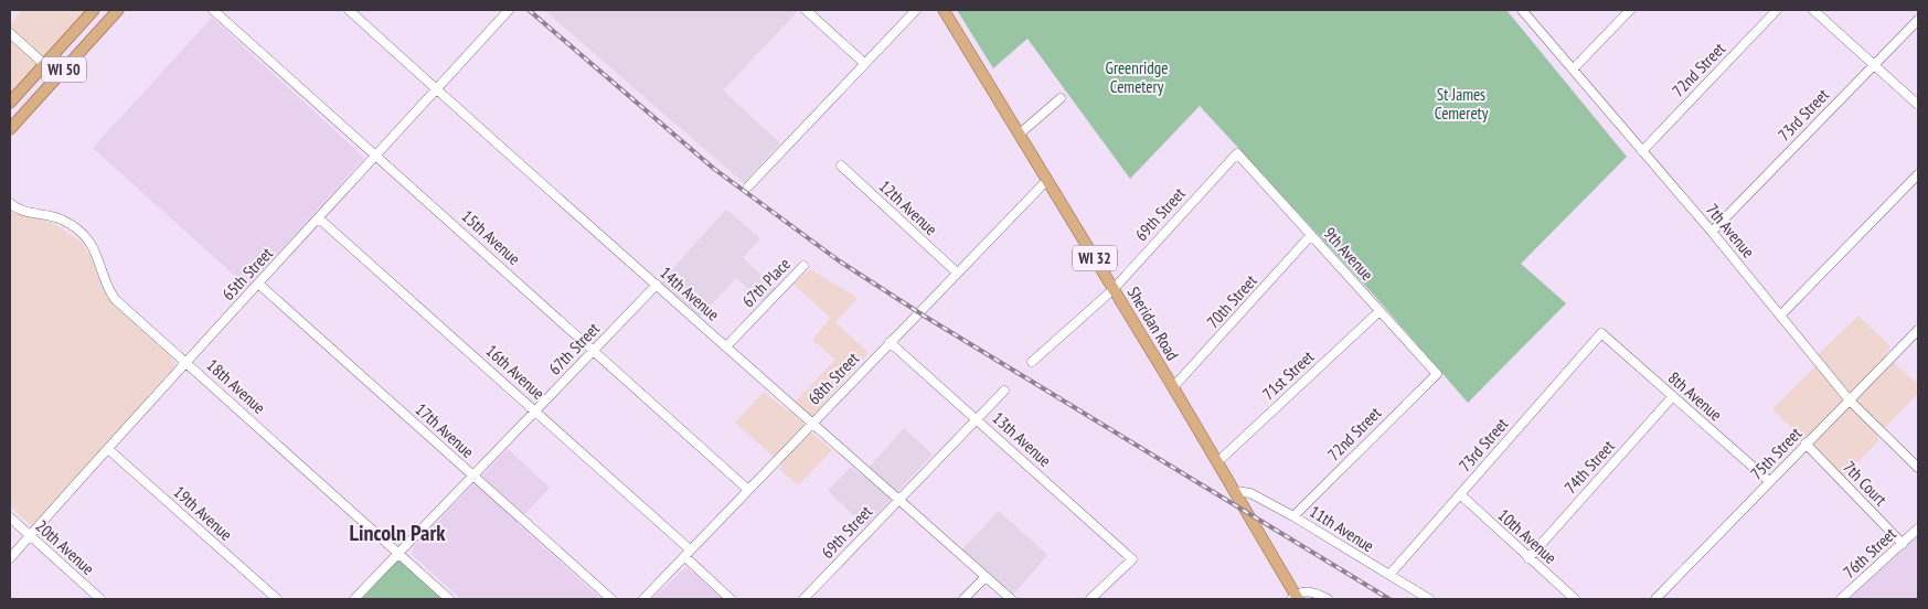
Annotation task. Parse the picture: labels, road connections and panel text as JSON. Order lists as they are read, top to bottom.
{
  "streets": {
    "main road": ["WI 50", "WI 32", "Sheridan Road"],
    "street": [
      "72nd Street",
      "73rd Street",
      "12th Avenue",
      "69th Street",
      "7th Avenue",
      "15th Avenue",
      "9th Avenue",
      "65th Street",
      "67th Place",
      "14th Avenue",
      "70th Street",
      "67th Street",
      "16th Avenue",
      "71st Street",
      "68th Street",
      "18th Avenue",
      "8th Avenue",
      "17th Avenue",
      "13th Avenue",
      "75th Street",
      "74th Street",
      "7th Court",
      "19th Avenue",
      "11th Avenue",
      "10th Avenue",
      "20th Avenue",
      "76th Street"
    ]
  },
  "crossings": [
    ["72nd Street", "7th Avenue"],
    ["72nd Street", "9th Avenue"],
    ["72nd Street", "11th Avenue"],
    ["73rd Street", "7th Avenue"],
    ["73rd Street", "8th Avenue"],
    ["73rd Street", "11th Avenue"],
    ["73rd Street", "10th Avenue"],
    ["12th Avenue", "68th Street"],
    ["69th Street", "9th Avenue"],
    ["69th Street", "14th Avenue"],
    ["69th Street", "Sheridan Road"],
    ["69th Street", "13th Avenue"],
    ["7th Avenue", "75th Street"],
    ["15th Avenue", "65th Street"],
    ["15th Avenue", "67th Street"],
    ["15th Avenue", "68th Street"],
    ["9th Avenue", "70th Street"],
    ["9th Avenue", "71st Street"],
    ["65th Street", "14th Avenue"],
    ["65th Street", "16th Avenue"],
    ["65th Street", "18th Avenue"],
    ["65th Street", "17th Avenue"],
    ["65th Street", "19th Avenue"],
    ["65th Street", "20th Avenue"],
    ["67th Place", "14th Avenue"],
    ["14th Avenue", "67th Street"],
    ["14th Avenue", "68th Street"],
    ["70th Street", "Sheridan Road"],
    ["Sheridan Road", "71st Street"],
    ["Sheridan Road", "68th Street"],
    ["Sheridan Road", "11th Avenue"],
    ["67th Street", "16th Avenue"],
    ["67th Street", "18th Avenue"],
    ["67th Street", "17th Avenue"],
    ["16th Avenue", "68th Street"],
    ["68th Street", "13th Avenue"],
    ["8th Avenue", "75th Street"],
    ["8th Avenue", "74th Street"],
    ["75th Street", "7th Court"],
    ["74th Street", "10th Avenue"],
    ["7th Court", "76th Street"]
  ],
  "districts": ["Lincoln Park"],
  "parks": ["Greenridge Cemetery", "St James Cemerety"]
}
